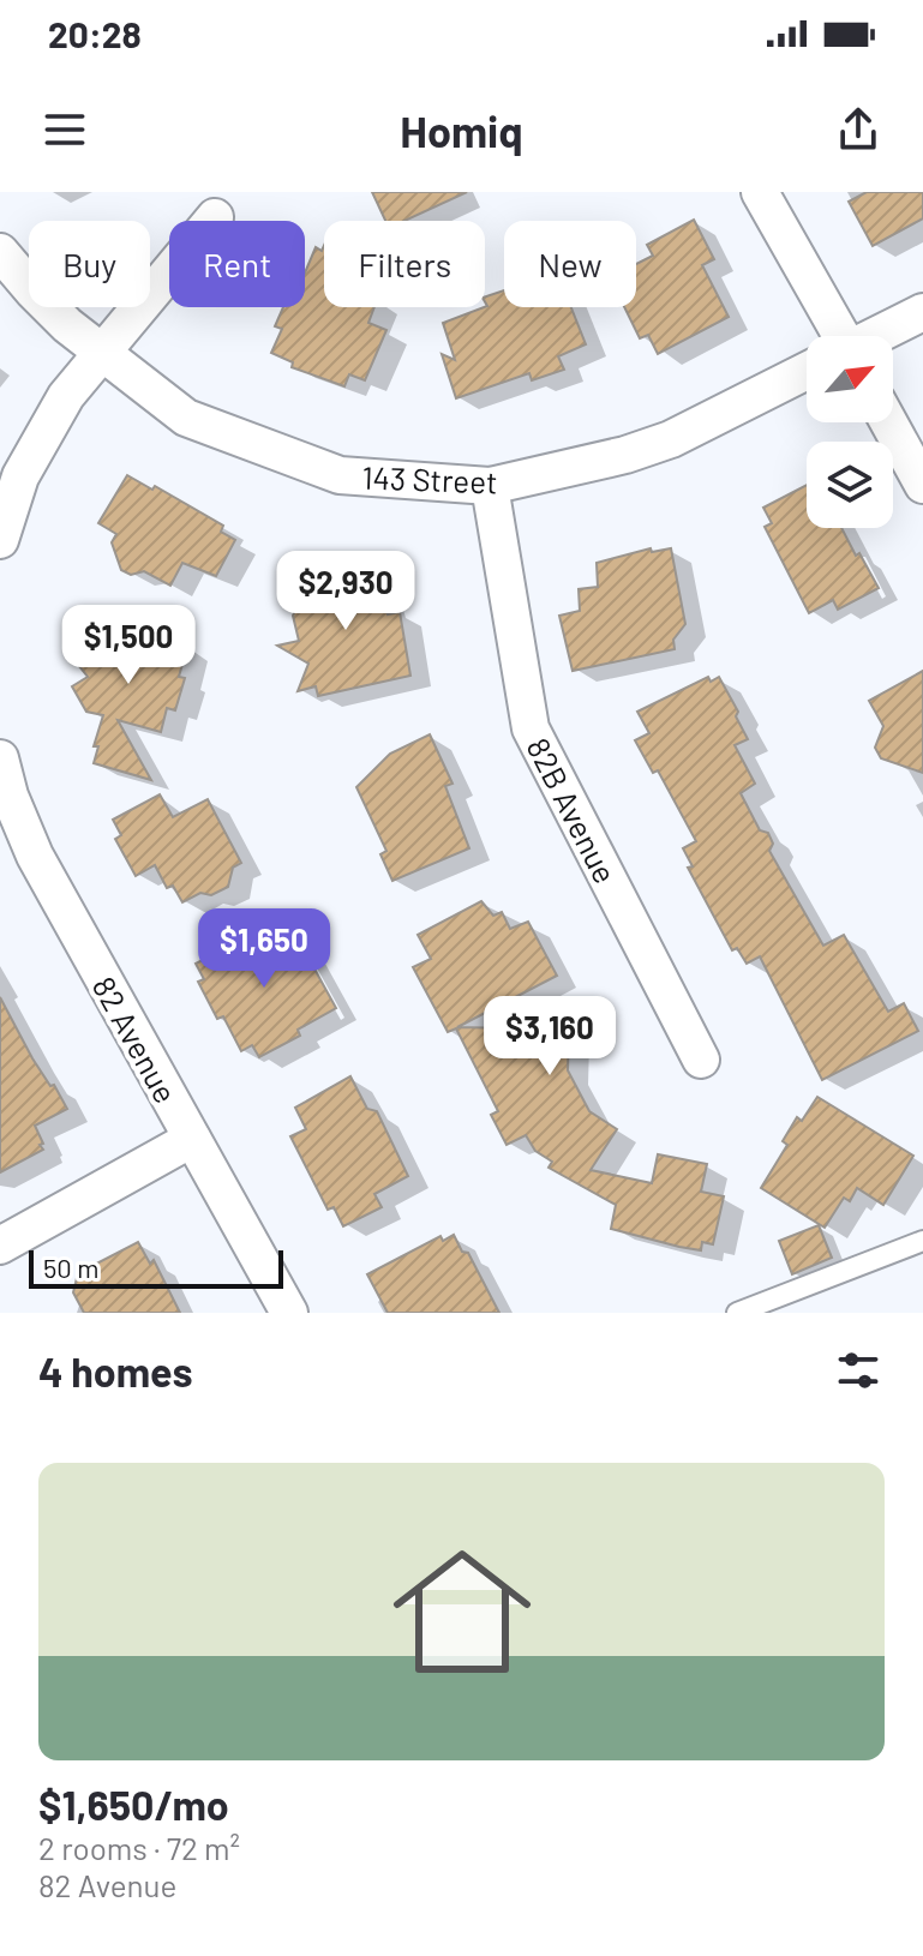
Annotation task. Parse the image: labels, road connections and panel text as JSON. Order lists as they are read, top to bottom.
{
  "streets": {
    "street": ["143 Street", "82B Avenue", "82 Avenue"]
  },
  "crossings": [
    ["143 Street", "82B Avenue"]
  ],
  "scale_bar": "50 m",
  "north": "top right",
  "page": {
    "status": "20:28",
    "header": "Homiq",
    "chip": [
      "Buy",
      "Rent",
      "Filters",
      "New"
    ],
    "price": [
      "$2,930",
      "$1,500",
      "$1,650",
      "$3,160"
    ],
    "scale": "50 m",
    "heading": "4 homes",
    "list": [
      {
        "name": "$1,650/mo",
        "note": "2 rooms · 72 m² · 82 Avenue"
      }
    ]
  }
}
